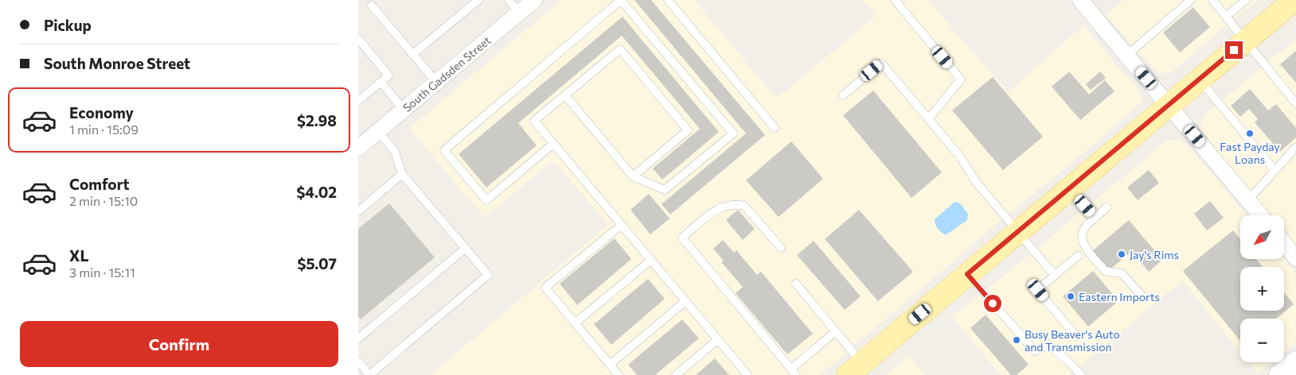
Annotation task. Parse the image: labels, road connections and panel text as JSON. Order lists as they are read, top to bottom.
{
  "streets": {
    "street": ["South Gadsden Street"]
  },
  "places": [
    "Fast Payday Loans",
    "Jay's Rims",
    "Eastern Imports",
    "Busy Beaver's Auto and Transmission"
  ],
  "north": "bottom left",
  "page": {
    "banner": ["Pickup", "South Monroe Street"],
    "list": [
      {
        "name": "Economy",
        "note": "1 min · 15:09",
        "value": "$2.98"
      },
      {
        "name": "Comfort",
        "note": "2 min · 15:10",
        "value": "$4.02"
      },
      {
        "name": "XL",
        "note": "3 min · 15:11",
        "value": "$5.07"
      }
    ],
    "map_buttons": ["+", "−"],
    "buttons": "Confirm"
  }
}
